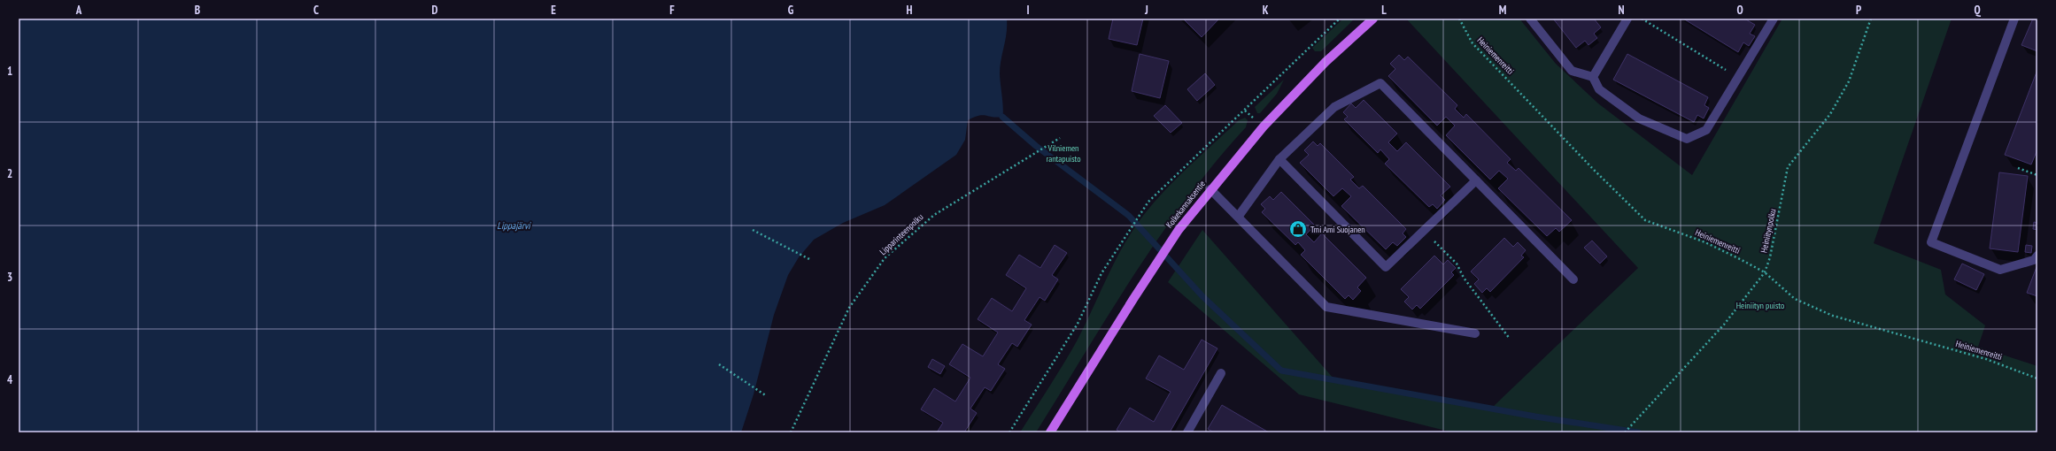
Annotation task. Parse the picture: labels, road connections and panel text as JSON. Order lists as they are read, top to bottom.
{
  "streets": {
    "main road": ["Kolkekannaksentie"],
    "path": ["Heiniemenreitti", "Heiniitynpolku", "Lipparinteenpolku"]
  },
  "crossings": [
    ["Heiniemenreitti", "Heiniitynpolku"]
  ],
  "water": ["Lippajärvi"],
  "parks": ["Vilniemen rantapuisto", "Heiniityn puisto"],
  "places": {
    "shop": ["Tmi Ami Suojanen"]
  },
  "grid": {
    "columns": [
      "A",
      "B",
      "C",
      "D",
      "E",
      "F",
      "G",
      "H",
      "I",
      "J",
      "K",
      "L",
      "M",
      "N",
      "O",
      "P",
      "Q"
    ],
    "rows": [
      "1",
      "2",
      "3",
      "4"
    ]
  }
}
